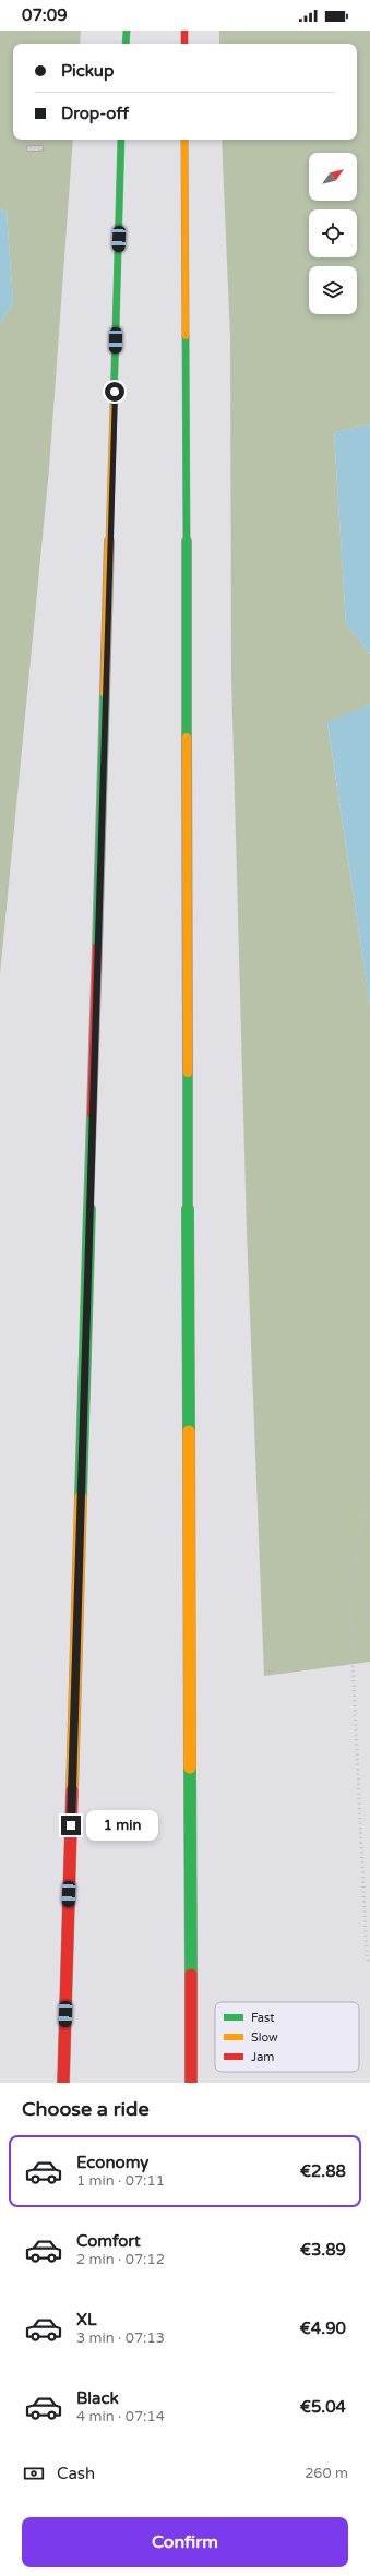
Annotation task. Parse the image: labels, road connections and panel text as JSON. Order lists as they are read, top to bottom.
{
  "legend": ["Fast", "Slow", "Jam"],
  "north": "top right",
  "page": {
    "status": "07:09",
    "banner": ["Pickup", "Drop-off"],
    "bubble": "1 min",
    "heading": "Choose a ride",
    "list": [
      {
        "name": "Economy",
        "note": "1 min · 07:11",
        "value": "€2.88"
      },
      {
        "name": "Comfort",
        "note": "2 min · 07:12",
        "value": "€3.89"
      },
      {
        "name": "XL",
        "note": "3 min · 07:13",
        "value": "€4.90"
      },
      {
        "name": "Black",
        "note": "4 min · 07:14",
        "value": "€5.04"
      }
    ],
    "pay": ["Cash", "260 m"],
    "buttons": "Confirm"
  }
}
